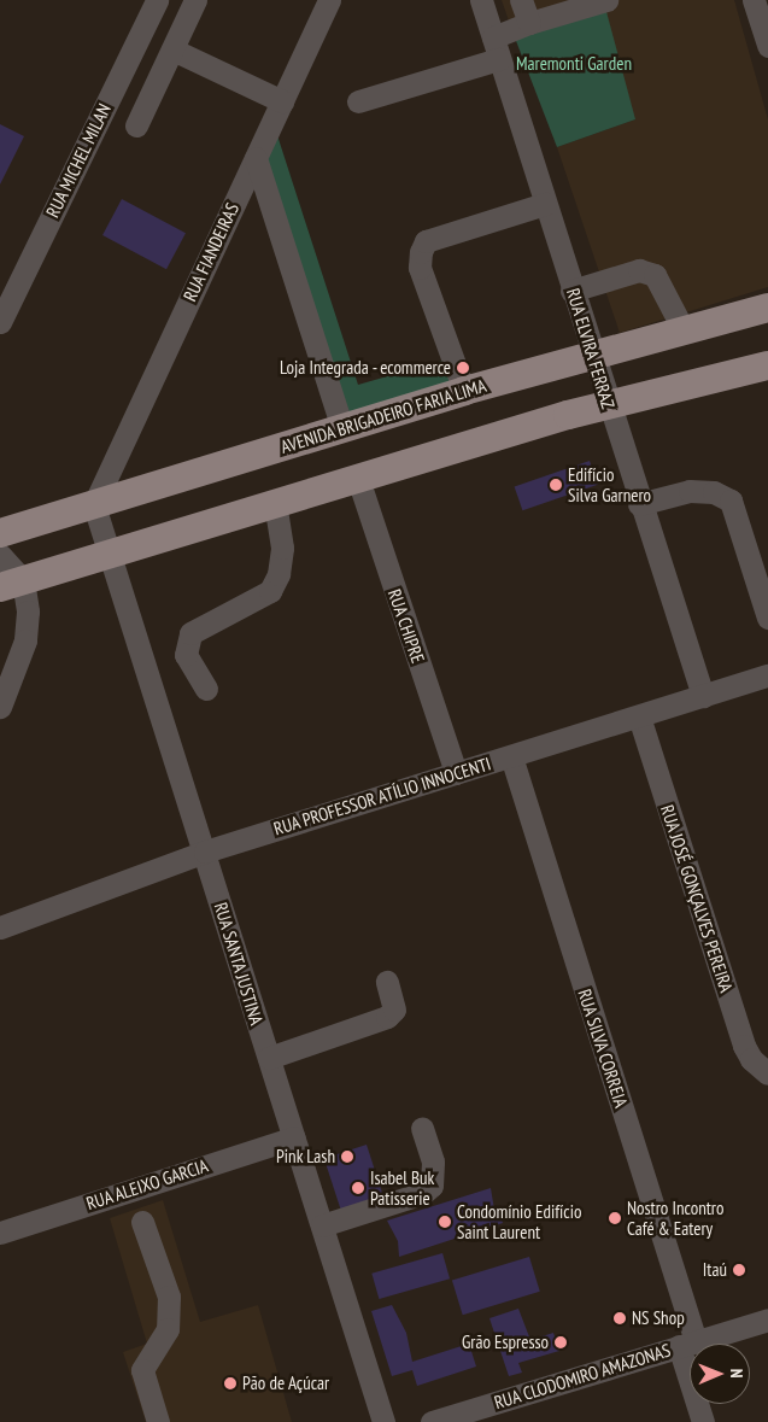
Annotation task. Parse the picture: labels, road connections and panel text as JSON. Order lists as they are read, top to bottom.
{
  "streets": {
    "main road": ["AVENIDA BRIGADEIRO FARIA LIMA"],
    "street": [
      "RUA MICHEL MILAN",
      "RUA FIANDEIRAS",
      "RUA ELVIRA FERRAZ",
      "RUA CHIPRE",
      "RUA PROFESSOR ATÍLIO INNOCENTI",
      "RUA JOSÉ GONÇALVES PEREIRA",
      "RUA SANTA JUSTINA",
      "RUA SILVA CORREIA",
      "RUA ALEIXO GARCIA",
      "RUA CLODOMIRO AMAZONAS"
    ]
  },
  "crossings": [
    ["RUA FIANDEIRAS", "AVENIDA BRIGADEIRO FARIA LIMA"],
    ["RUA FIANDEIRAS", "RUA SANTA JUSTINA"],
    ["RUA ELVIRA FERRAZ", "AVENIDA BRIGADEIRO FARIA LIMA"],
    ["RUA ELVIRA FERRAZ", "RUA PROFESSOR ATÍLIO INNOCENTI"],
    ["AVENIDA BRIGADEIRO FARIA LIMA", "RUA SANTA JUSTINA"],
    ["RUA CHIPRE", "RUA PROFESSOR ATÍLIO INNOCENTI"],
    ["RUA PROFESSOR ATÍLIO INNOCENTI", "RUA JOSÉ GONÇALVES PEREIRA"],
    ["RUA PROFESSOR ATÍLIO INNOCENTI", "RUA SANTA JUSTINA"],
    ["RUA PROFESSOR ATÍLIO INNOCENTI", "RUA SILVA CORREIA"],
    ["RUA SANTA JUSTINA", "RUA ALEIXO GARCIA"],
    ["RUA SILVA CORREIA", "RUA CLODOMIRO AMAZONAS"]
  ],
  "parks": ["Maremonti Garden"],
  "places": [
    "Loja Integrada - ecommerce",
    "Edifício Silva Garnero",
    "Pink Lash",
    "Isabel Buk Patisserie",
    "Nostro Incontro Café & Eatery",
    "Condomínio Edifício Saint Laurent",
    "Itaú",
    "NS Shop",
    "Grão Espresso",
    "Pão de Açúcar"
  ],
  "north": "right"
}
